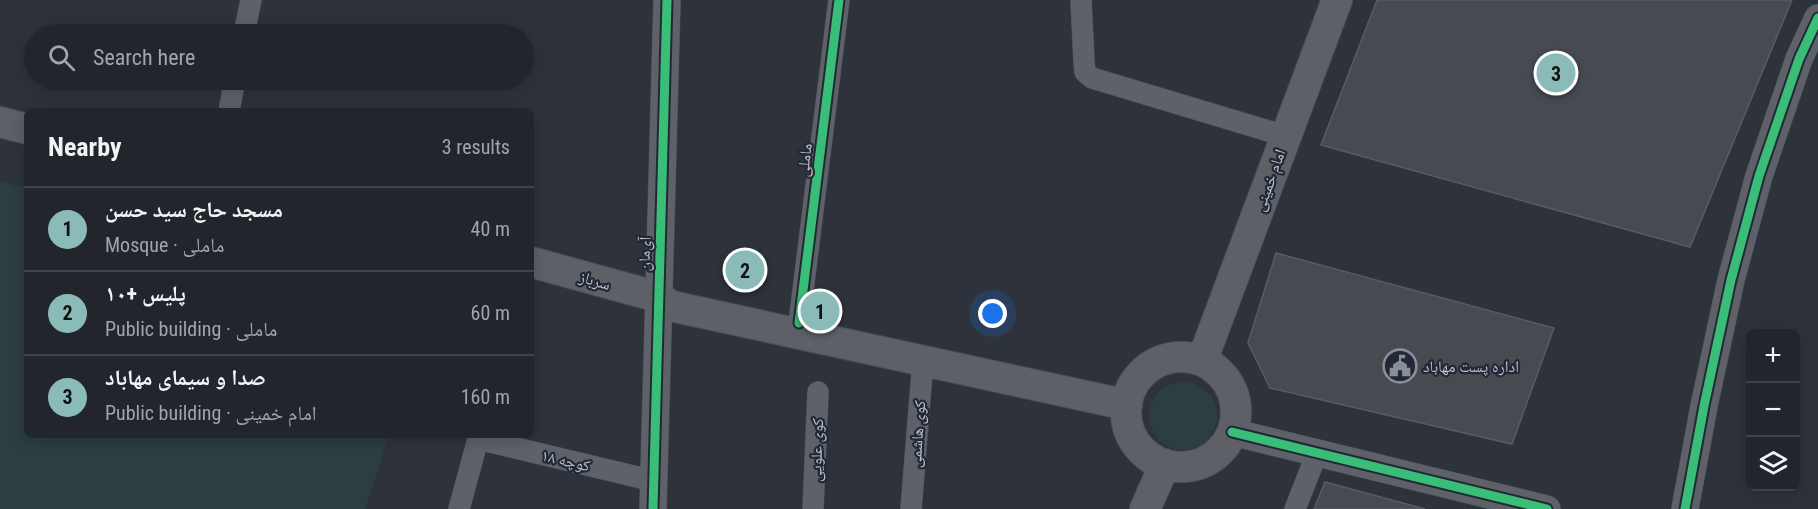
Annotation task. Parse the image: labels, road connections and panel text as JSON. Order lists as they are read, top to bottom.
{
  "streets": {
    "main road": ["امام خمینی", "سرباز"],
    "street": [
      "ماملی",
      "آی‌مان",
      "کوی هاشمی",
      "کوی علویی",
      "کوچه ۱۸"
    ]
  },
  "crossings": [
    ["آی‌مان", "سرباز"],
    ["آی‌مان", "کوچه ۱۸"]
  ],
  "places": {
    "public building": ["اداره پست مهاباد"]
  },
  "page": {
    "search": "Search here",
    "pins": ["3", "2", "1"],
    "heading": ["Nearby", "3 results"],
    "list": [
      {
        "mark": "1",
        "name": "مسجد حاج سید حسن",
        "note": "Mosque · ماملی",
        "value": "40 m"
      },
      {
        "mark": "2",
        "name": "پلیس +۱۰",
        "note": "Public building · ماملی",
        "value": "60 m"
      },
      {
        "mark": "3",
        "name": "صدا و سیمای مهاباد",
        "note": "Public building · امام خمینی",
        "value": "160 m"
      }
    ],
    "map_buttons": ["+", "−"]
  }
}
